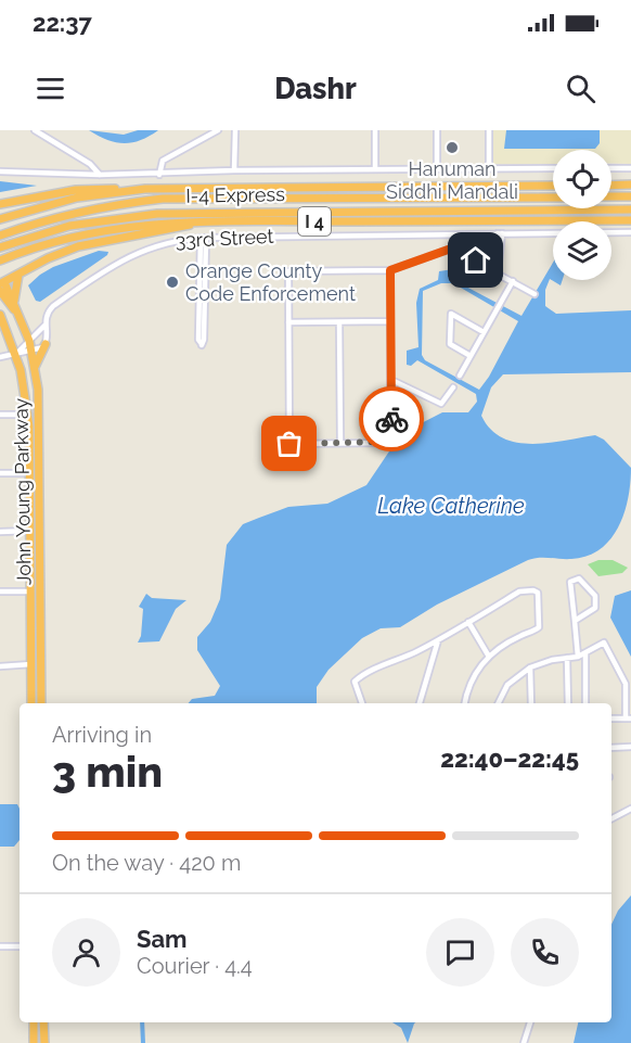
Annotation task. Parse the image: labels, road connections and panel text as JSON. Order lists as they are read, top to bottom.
{
  "streets": {
    "highway": ["I-4 Express", "I 4", "John Young Parkway"],
    "street": ["33rd Street"]
  },
  "crossings": [
    ["33rd Street", "John Young Parkway"]
  ],
  "water": ["Lake Catherine"],
  "places": ["Hanuman Siddhi Mandali", "Orange County Code Enforcement"],
  "page": {
    "status": "22:37",
    "header": "Dashr",
    "heading": ["3 min", "Arriving in", "22:40–22:45"],
    "panel": ["Sam", "Courier · 4.4"],
    "bar": "On the way · 420 m"
  }
}
